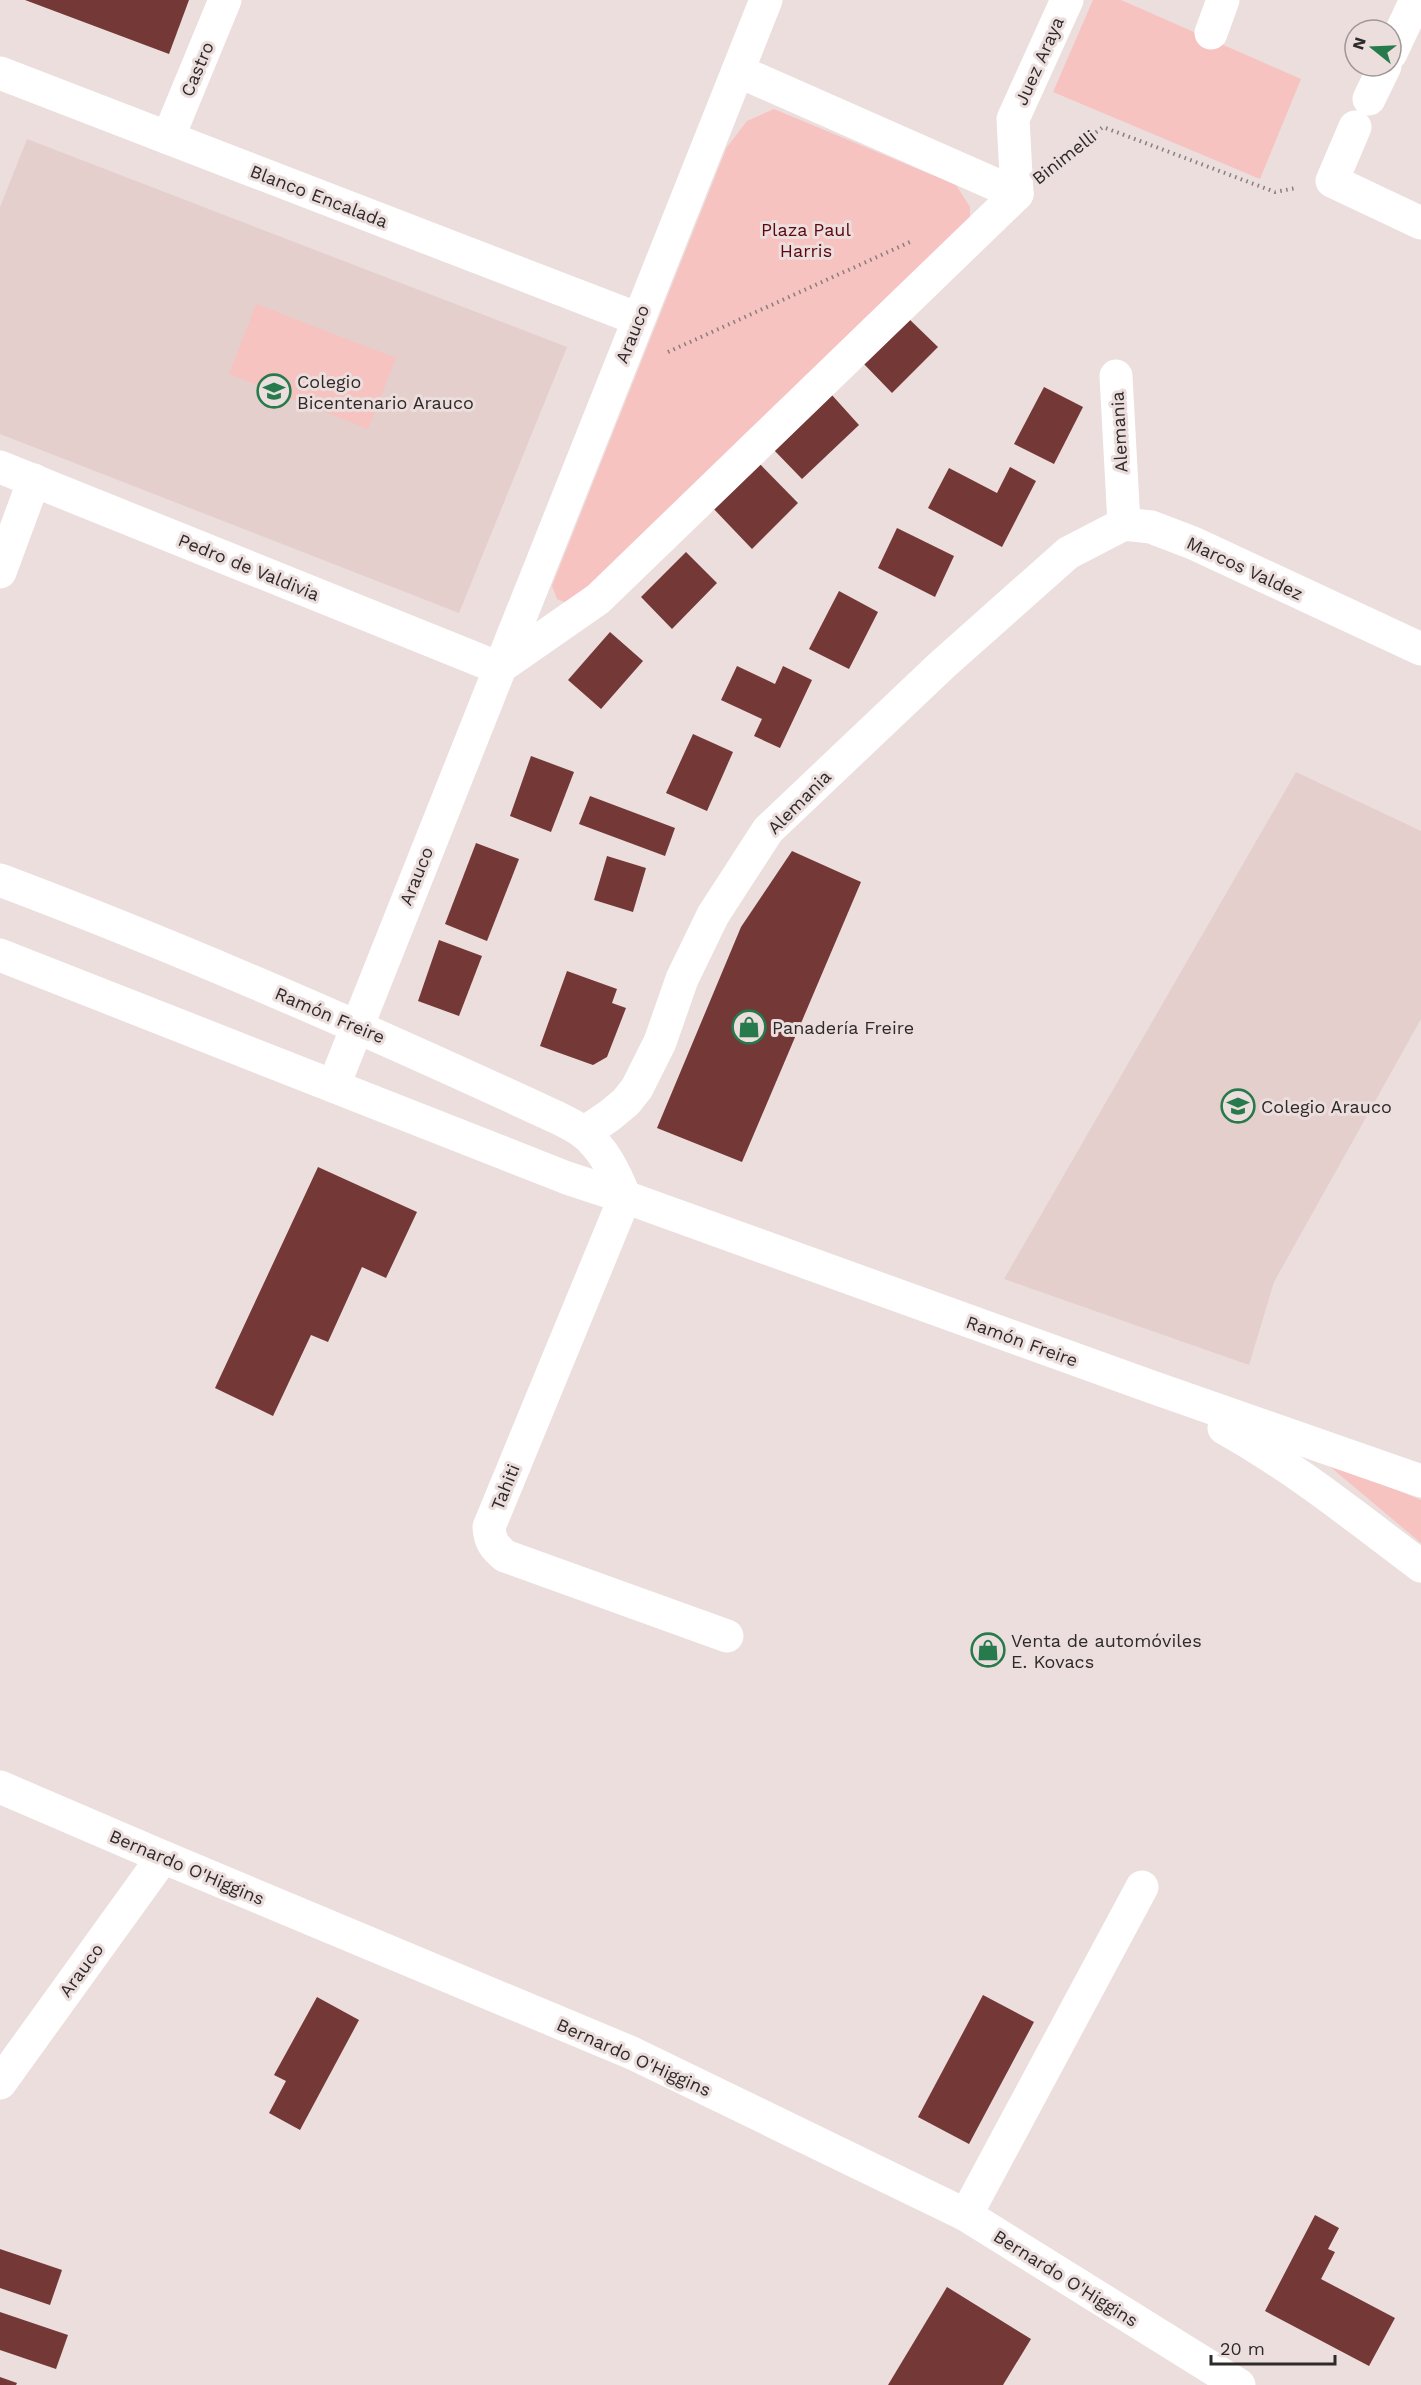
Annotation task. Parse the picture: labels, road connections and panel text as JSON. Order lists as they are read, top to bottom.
{
  "streets": {
    "street": [
      "Juez Araya",
      "Castro",
      "Binimelli",
      "Blanco Encalada",
      "Arauco",
      "Alemania",
      "Pedro de Valdivia",
      "Marcos Valdez",
      "Ramón Freire",
      "Tahiti",
      "Bernardo O'Higgins"
    ]
  },
  "crossings": [
    ["Juez Araya", "Binimelli"],
    ["Castro", "Blanco Encalada"],
    ["Binimelli", "Arauco"],
    ["Blanco Encalada", "Arauco"],
    ["Arauco", "Pedro de Valdivia"],
    ["Arauco", "Ramón Freire"],
    ["Arauco", "Bernardo O'Higgins"],
    ["Alemania", "Marcos Valdez"],
    ["Alemania", "Ramón Freire"],
    ["Ramón Freire", "Tahiti"]
  ],
  "parks": ["Plaza Paul Harris"],
  "places": {
    "school or university": ["Colegio Bicentenario Arauco", "Colegio Arauco"],
    "shop": ["Panadería Freire", "Venta de automóviles E. Kovacs"]
  },
  "scale_bar": "20 m",
  "north": "left"
}
